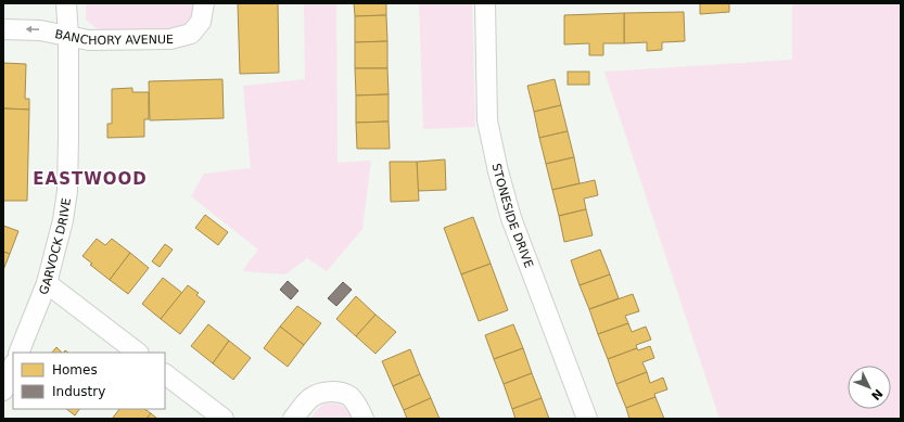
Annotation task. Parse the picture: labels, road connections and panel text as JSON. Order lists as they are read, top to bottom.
{
  "streets": {
    "street": ["BANCHORY AVENUE", "STONESIDE DRIVE", "GARVOCK DRIVE"]
  },
  "crossings": [
    ["BANCHORY AVENUE", "GARVOCK DRIVE"]
  ],
  "districts": ["EASTWOOD"],
  "legend": ["Homes", "Industry"],
  "north": "bottom right"
}
